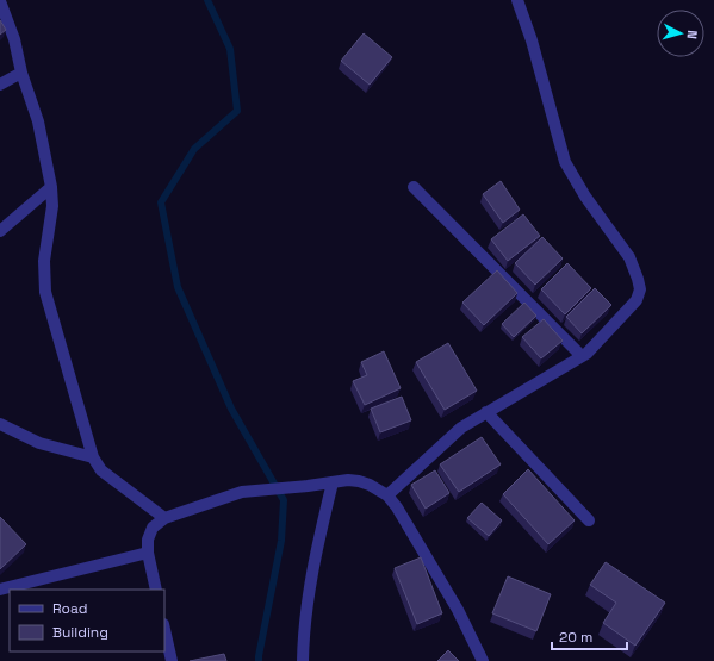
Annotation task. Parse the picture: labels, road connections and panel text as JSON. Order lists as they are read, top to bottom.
{
  "legend": ["Road", "Building"],
  "scale_bar": "20 m",
  "north": "right"
}
